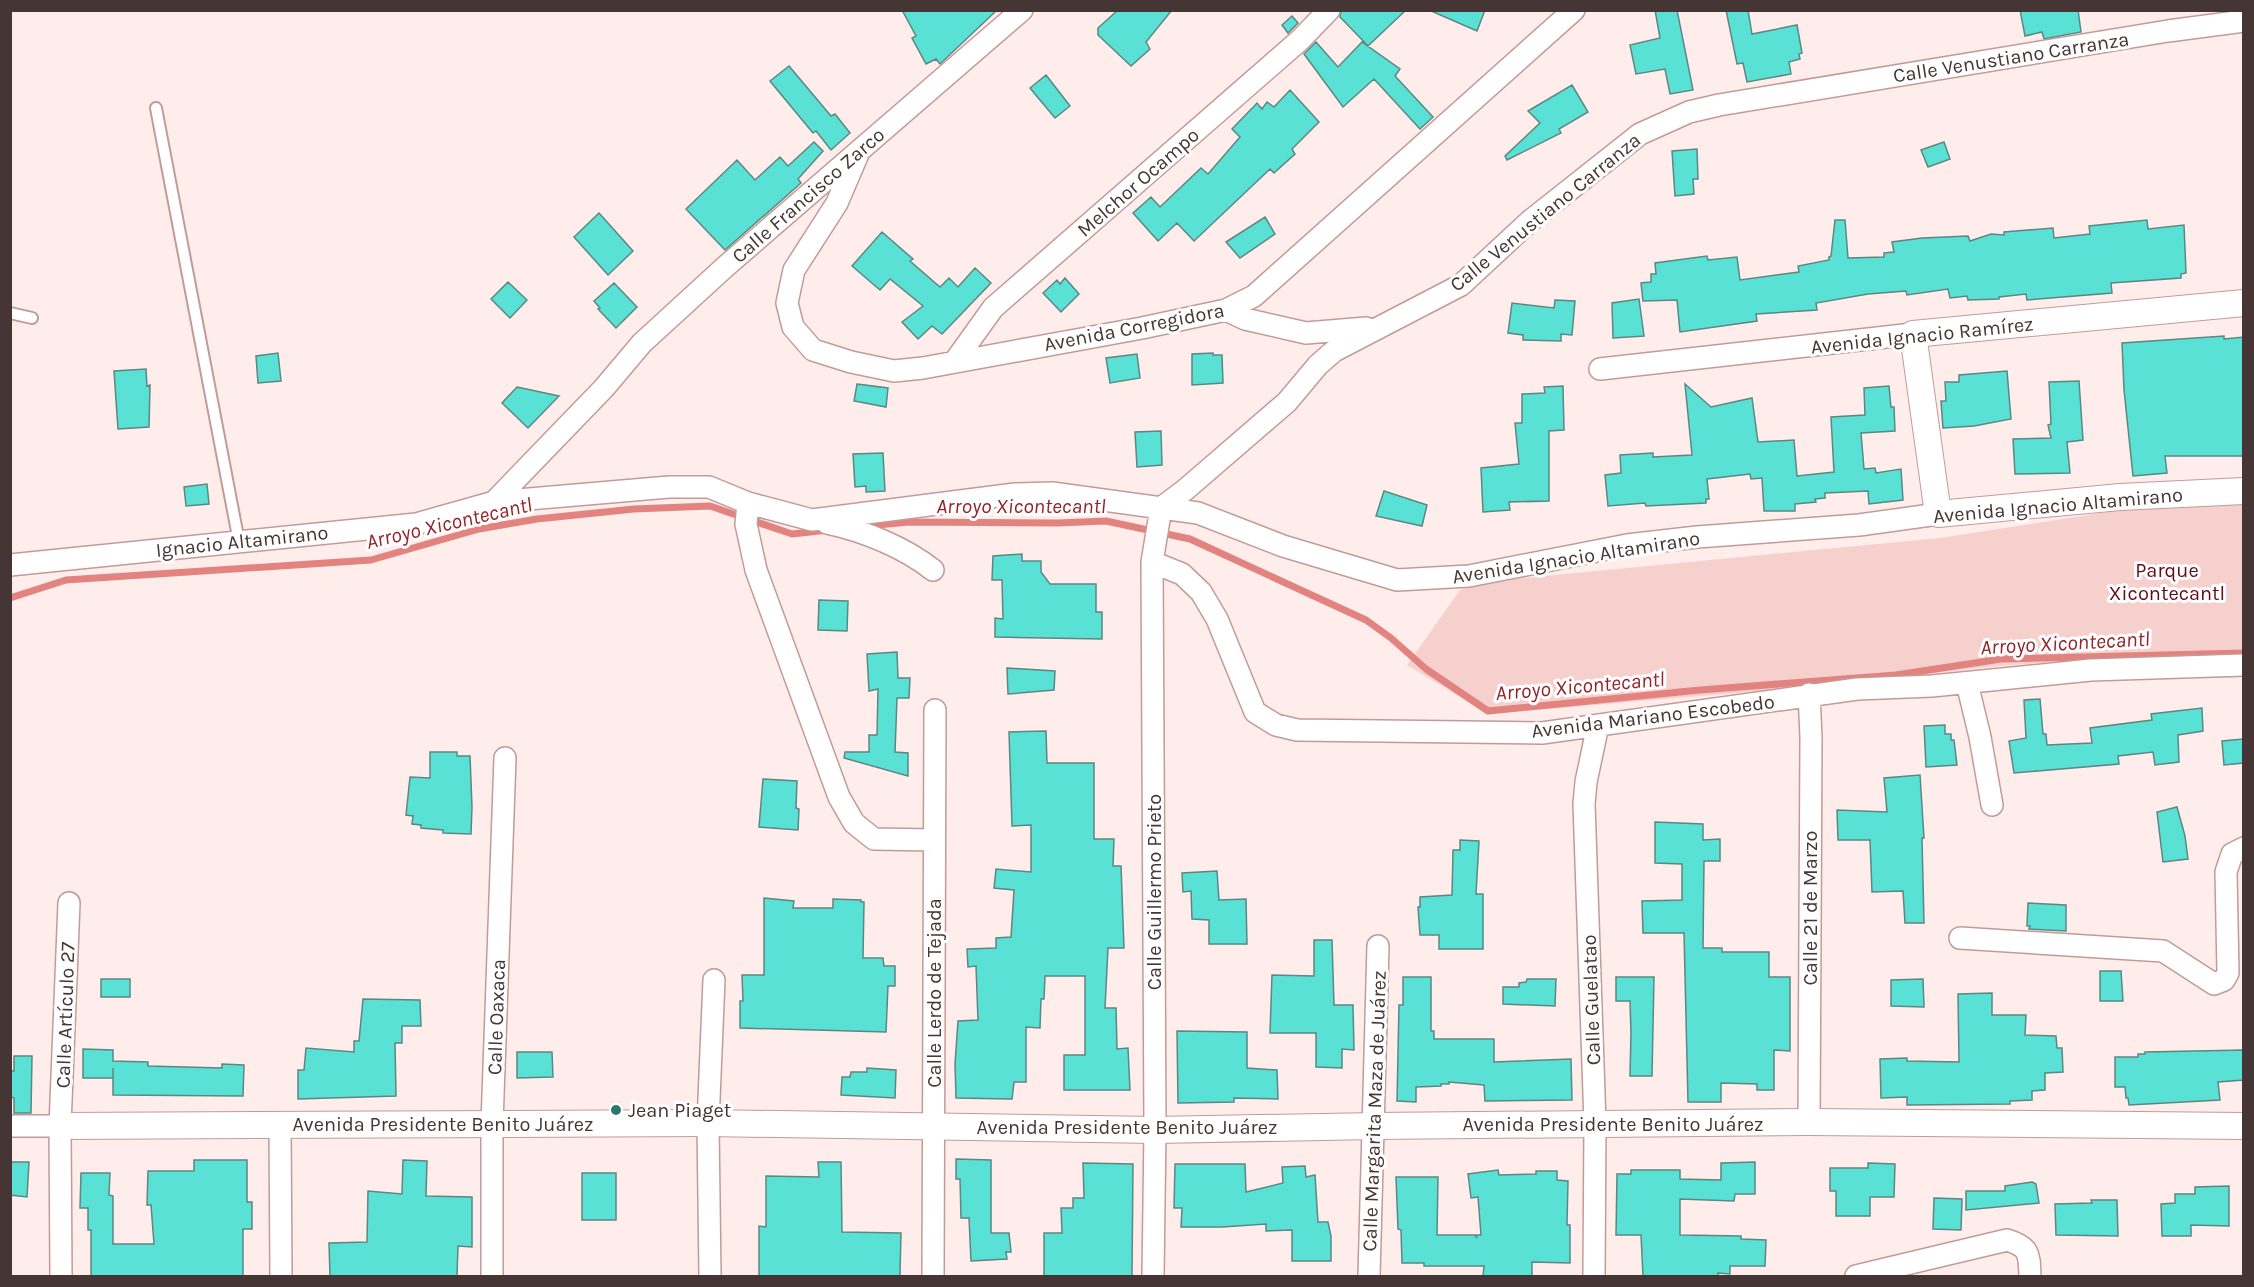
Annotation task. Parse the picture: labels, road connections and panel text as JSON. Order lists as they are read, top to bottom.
{
  "streets": {
    "street": [
      "Calle Venustiano Carranza",
      "Melchor Ocampo",
      "Calle Francisco Zarco",
      "Avenida Corregidora",
      "Avenida Ignacio Ramírez",
      "Avenida Ignacio Altamirano",
      "Ignacio Altamirano",
      "Avenida Mariano Escobedo",
      "Calle Guillermo Prieto",
      "Calle 21 de Marzo",
      "Calle Lerdo de Tejada",
      "Calle Guelatao",
      "Calle Artículo 27",
      "Calle Oaxaca",
      "Calle Margarita Maza de Juárez",
      "Avenida Presidente Benito Juárez"
    ]
  },
  "crossings": [
    ["Calle Venustiano Carranza", "Avenida Ignacio Altamirano"],
    ["Calle Venustiano Carranza", "Calle Guillermo Prieto"],
    ["Melchor Ocampo", "Avenida Corregidora"],
    ["Calle Francisco Zarco", "Avenida Corregidora"],
    ["Calle Francisco Zarco", "Avenida Ignacio Altamirano"],
    ["Calle Francisco Zarco", "Ignacio Altamirano"],
    ["Avenida Ignacio Altamirano", "Ignacio Altamirano"],
    ["Avenida Ignacio Altamirano", "Calle Guillermo Prieto"],
    ["Avenida Mariano Escobedo", "Calle Guillermo Prieto"],
    ["Avenida Mariano Escobedo", "Calle 21 de Marzo"],
    ["Avenida Mariano Escobedo", "Calle Guelatao"],
    ["Calle Guillermo Prieto", "Avenida Presidente Benito Juárez"],
    ["Calle 21 de Marzo", "Avenida Presidente Benito Juárez"],
    ["Calle Lerdo de Tejada", "Avenida Presidente Benito Juárez"],
    ["Calle Guelatao", "Avenida Presidente Benito Juárez"],
    ["Calle Artículo 27", "Avenida Presidente Benito Juárez"],
    ["Calle Oaxaca", "Avenida Presidente Benito Juárez"],
    ["Calle Margarita Maza de Juárez", "Avenida Presidente Benito Juárez"]
  ],
  "water": ["Arroyo Xicontecantl"],
  "parks": ["Parque Xicontecantl"],
  "places": ["Jean Piaget"]
}
